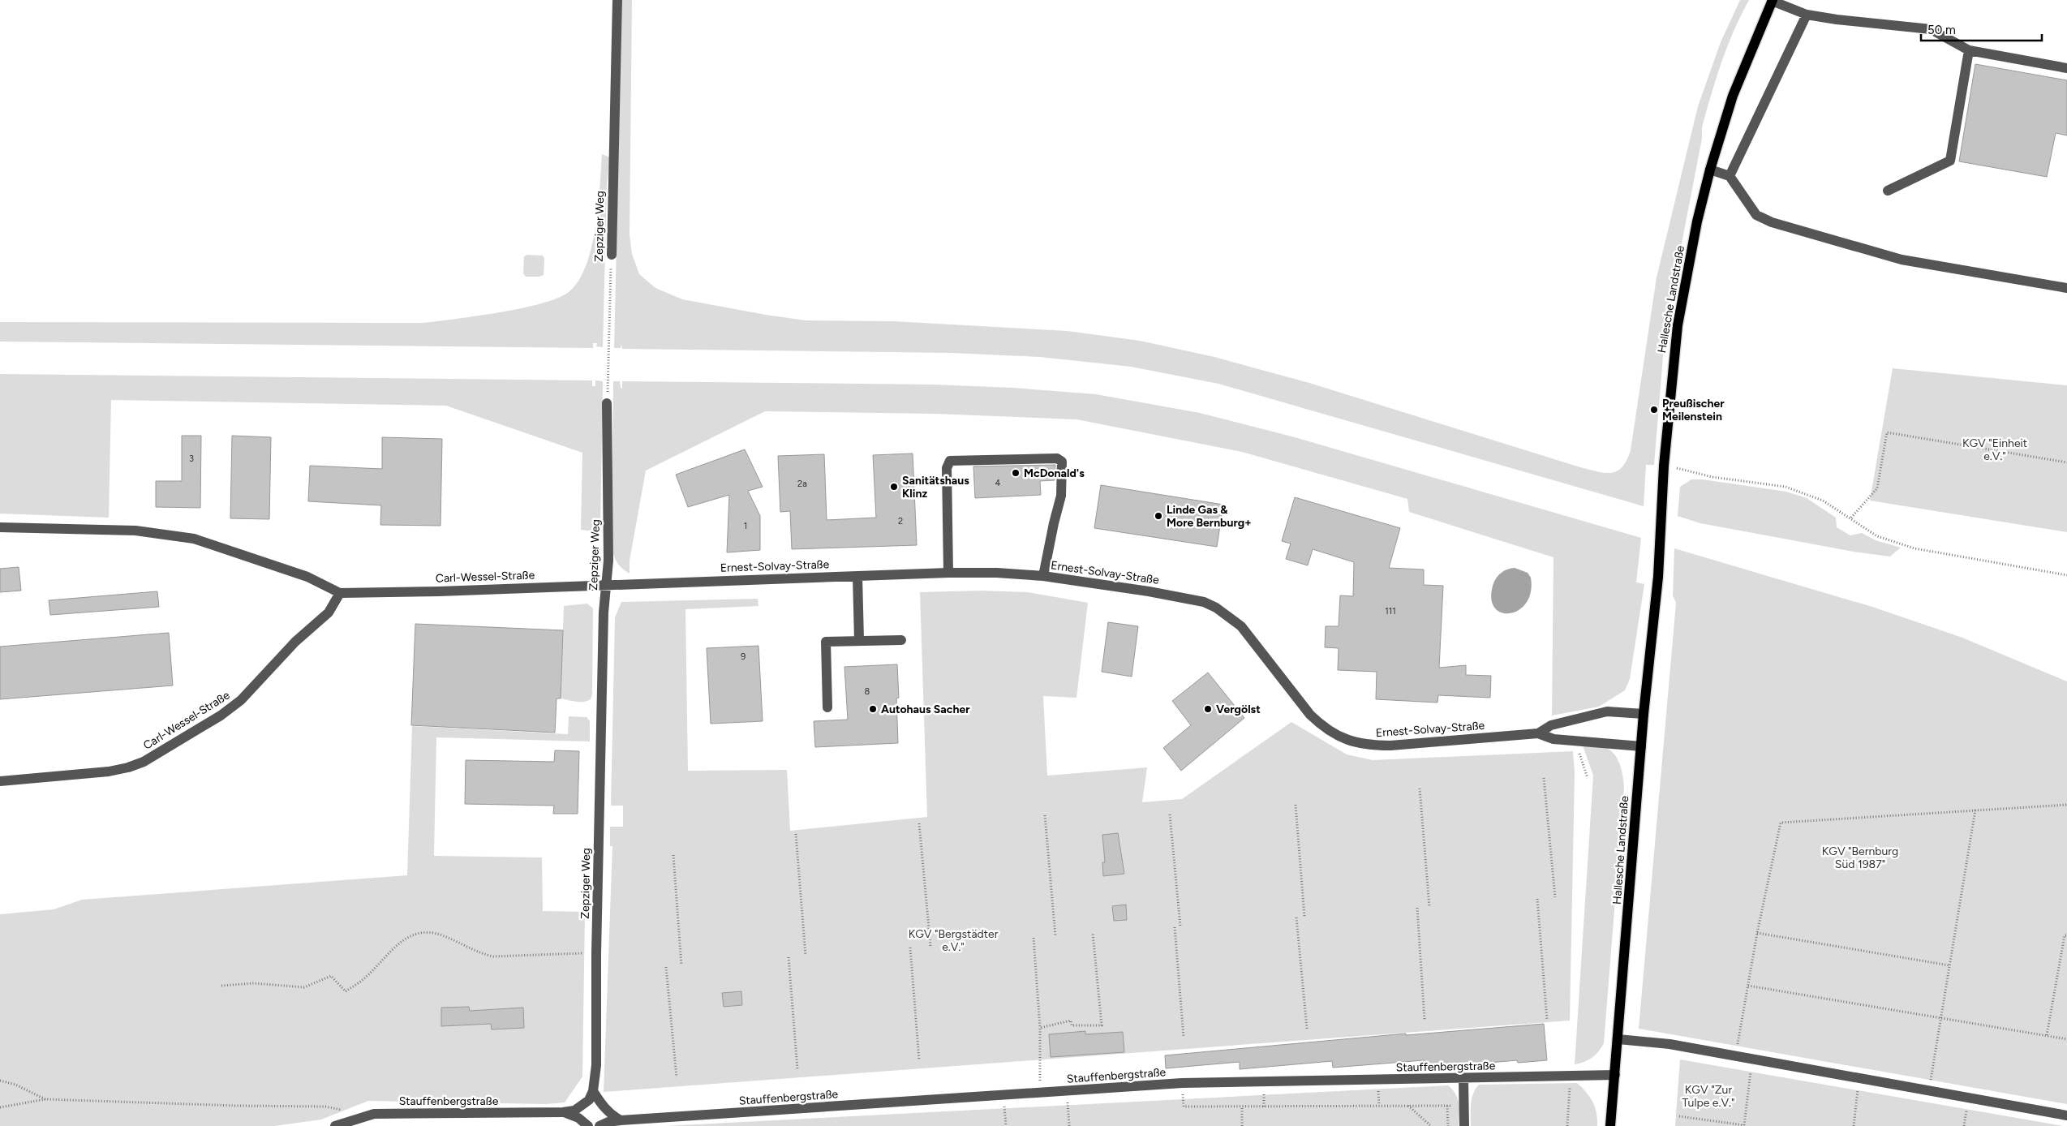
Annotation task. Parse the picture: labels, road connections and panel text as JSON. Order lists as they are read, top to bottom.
{
  "streets": {
    "main road": ["Hallesche Landstraße"],
    "street": [
      "Zepziger Weg",
      "Ernest-Solvay-Straße",
      "Carl-Wessel-Straße",
      "Stauffenbergstraße"
    ]
  },
  "crossings": [
    ["Zepziger Weg", "Ernest-Solvay-Straße"],
    ["Zepziger Weg", "Carl-Wessel-Straße"],
    ["Zepziger Weg", "Stauffenbergstraße"],
    ["Hallesche Landstraße", "Ernest-Solvay-Straße"],
    ["Hallesche Landstraße", "Stauffenbergstraße"],
    ["Ernest-Solvay-Straße", "Carl-Wessel-Straße"]
  ],
  "parks": [
    "KGV \"Einheit e.V.\"",
    "KGV \"Bernburg Süd 1987\"",
    "KGV \"Bergstädter e.V.\"",
    "KGV \"Zur Tulpe e.V.\""
  ],
  "places": [
    "Preußischer Meilenstein",
    "McDonald's",
    "Sanitätshaus Klinz",
    "Linde Gas & More Bernburg+",
    "Autohaus Sacher",
    "Vergölst"
  ],
  "house_numbers": [
    "3",
    "4",
    "2a",
    "2",
    "1",
    "111",
    "9",
    "8"
  ],
  "scale_bar": "50 m"
}
